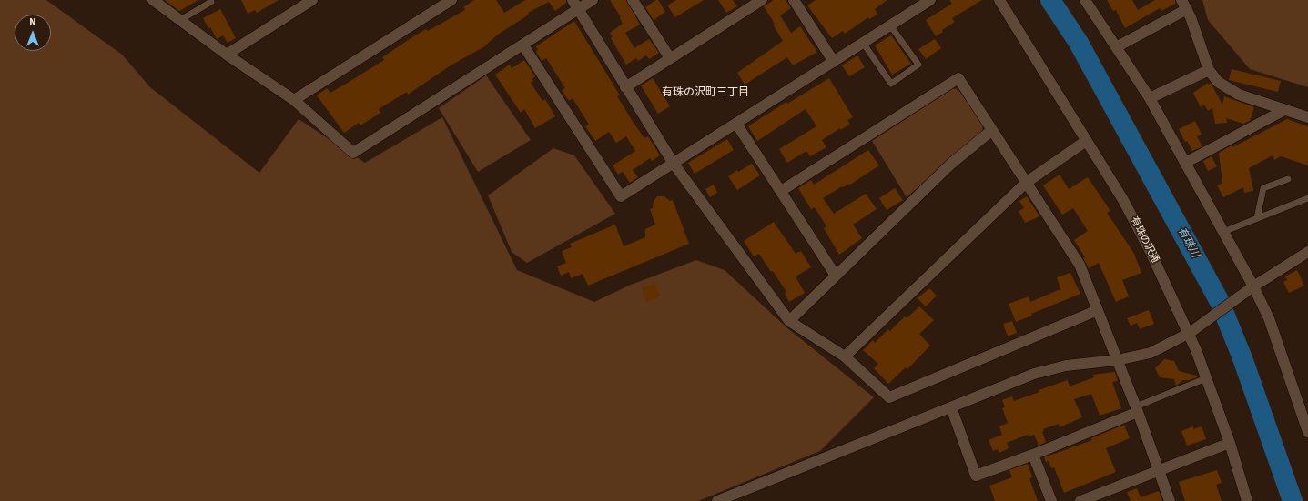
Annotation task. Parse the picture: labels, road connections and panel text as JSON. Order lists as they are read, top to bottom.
{
  "streets": {
    "street": ["有珠の沢通"]
  },
  "districts": ["有珠の沢町三丁目"],
  "water": ["有珠川"],
  "north": "top"
}
